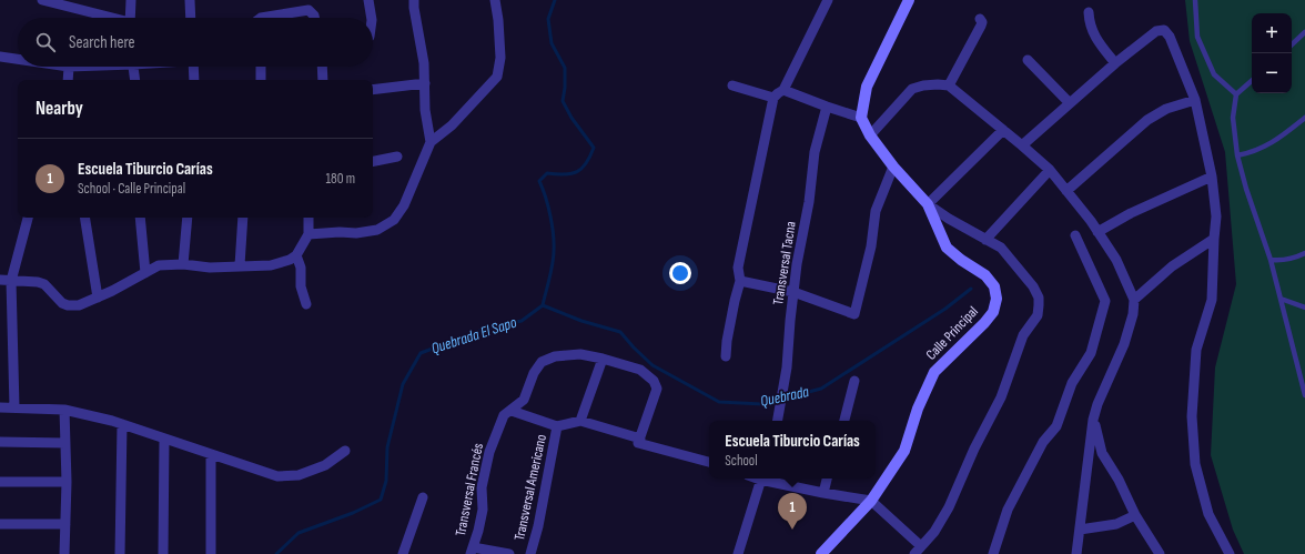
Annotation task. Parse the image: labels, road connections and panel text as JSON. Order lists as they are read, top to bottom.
{
  "streets": {
    "street": [
      "Transversal Tacna",
      "Calle Principal",
      "Transversal Americano",
      "Transversal Francés"
    ]
  },
  "water": ["Quebrada El Sapo", "Quebrada"],
  "page": {
    "map_buttons": ["+", "−"],
    "search": "Search here",
    "heading": "Nearby",
    "list": [
      {
        "mark": "1",
        "name": "Escuela Tiburcio Carías",
        "note": "School · Calle Principal",
        "value": "180 m"
      }
    ],
    "popup": ["Escuela Tiburcio Carías", "School"],
    "pins": "1"
  }
}
